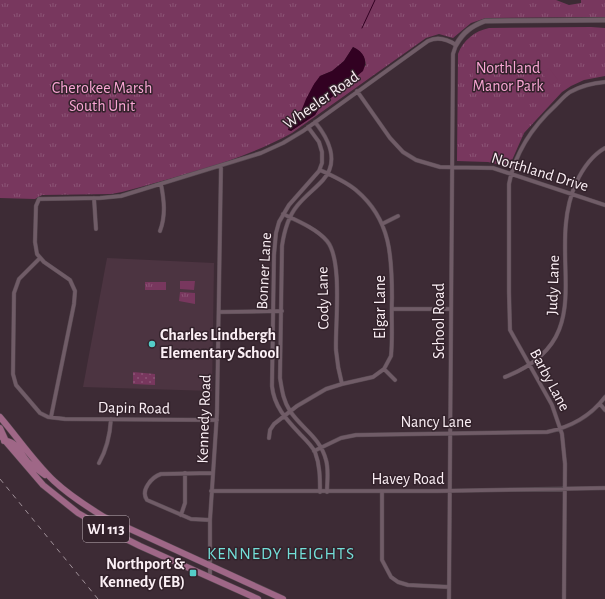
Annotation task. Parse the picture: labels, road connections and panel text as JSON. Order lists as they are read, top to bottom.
{
  "streets": {
    "main road": ["WI 113"],
    "street": [
      "Wheeler Road",
      "Northland Drive",
      "Bonner Lane",
      "Judy Lane",
      "Cody Lane",
      "Elgar Lane",
      "School Road",
      "Barby Lane",
      "Dapin Road",
      "Kennedy Road",
      "Nancy Lane",
      "Havey Road"
    ]
  },
  "crossings": [
    ["Wheeler Road", "Northland Drive"],
    ["Wheeler Road", "School Road"],
    ["Wheeler Road", "Kennedy Road"],
    ["Northland Drive", "Judy Lane"],
    ["Northland Drive", "School Road"],
    ["Northland Drive", "Barby Lane"],
    ["Bonner Lane", "Cody Lane"],
    ["Bonner Lane", "Elgar Lane"],
    ["Bonner Lane", "Nancy Lane"],
    ["Bonner Lane", "Havey Road"],
    ["Judy Lane", "Barby Lane"],
    ["School Road", "Nancy Lane"],
    ["School Road", "Havey Road"],
    ["Barby Lane", "Nancy Lane"],
    ["Barby Lane", "Havey Road"],
    ["Dapin Road", "Kennedy Road"],
    ["Kennedy Road", "Havey Road"],
    ["Kennedy Road", "WI 113"]
  ],
  "districts": ["KENNEDY HEIGHTS"],
  "parks": ["Northland Manor Park", "Cherokee Marsh South Unit"],
  "places": {
    "other": ["Charles Lindbergh Elementary School"],
    "transit": ["Northport & Kennedy (EB)"]
  }
}
